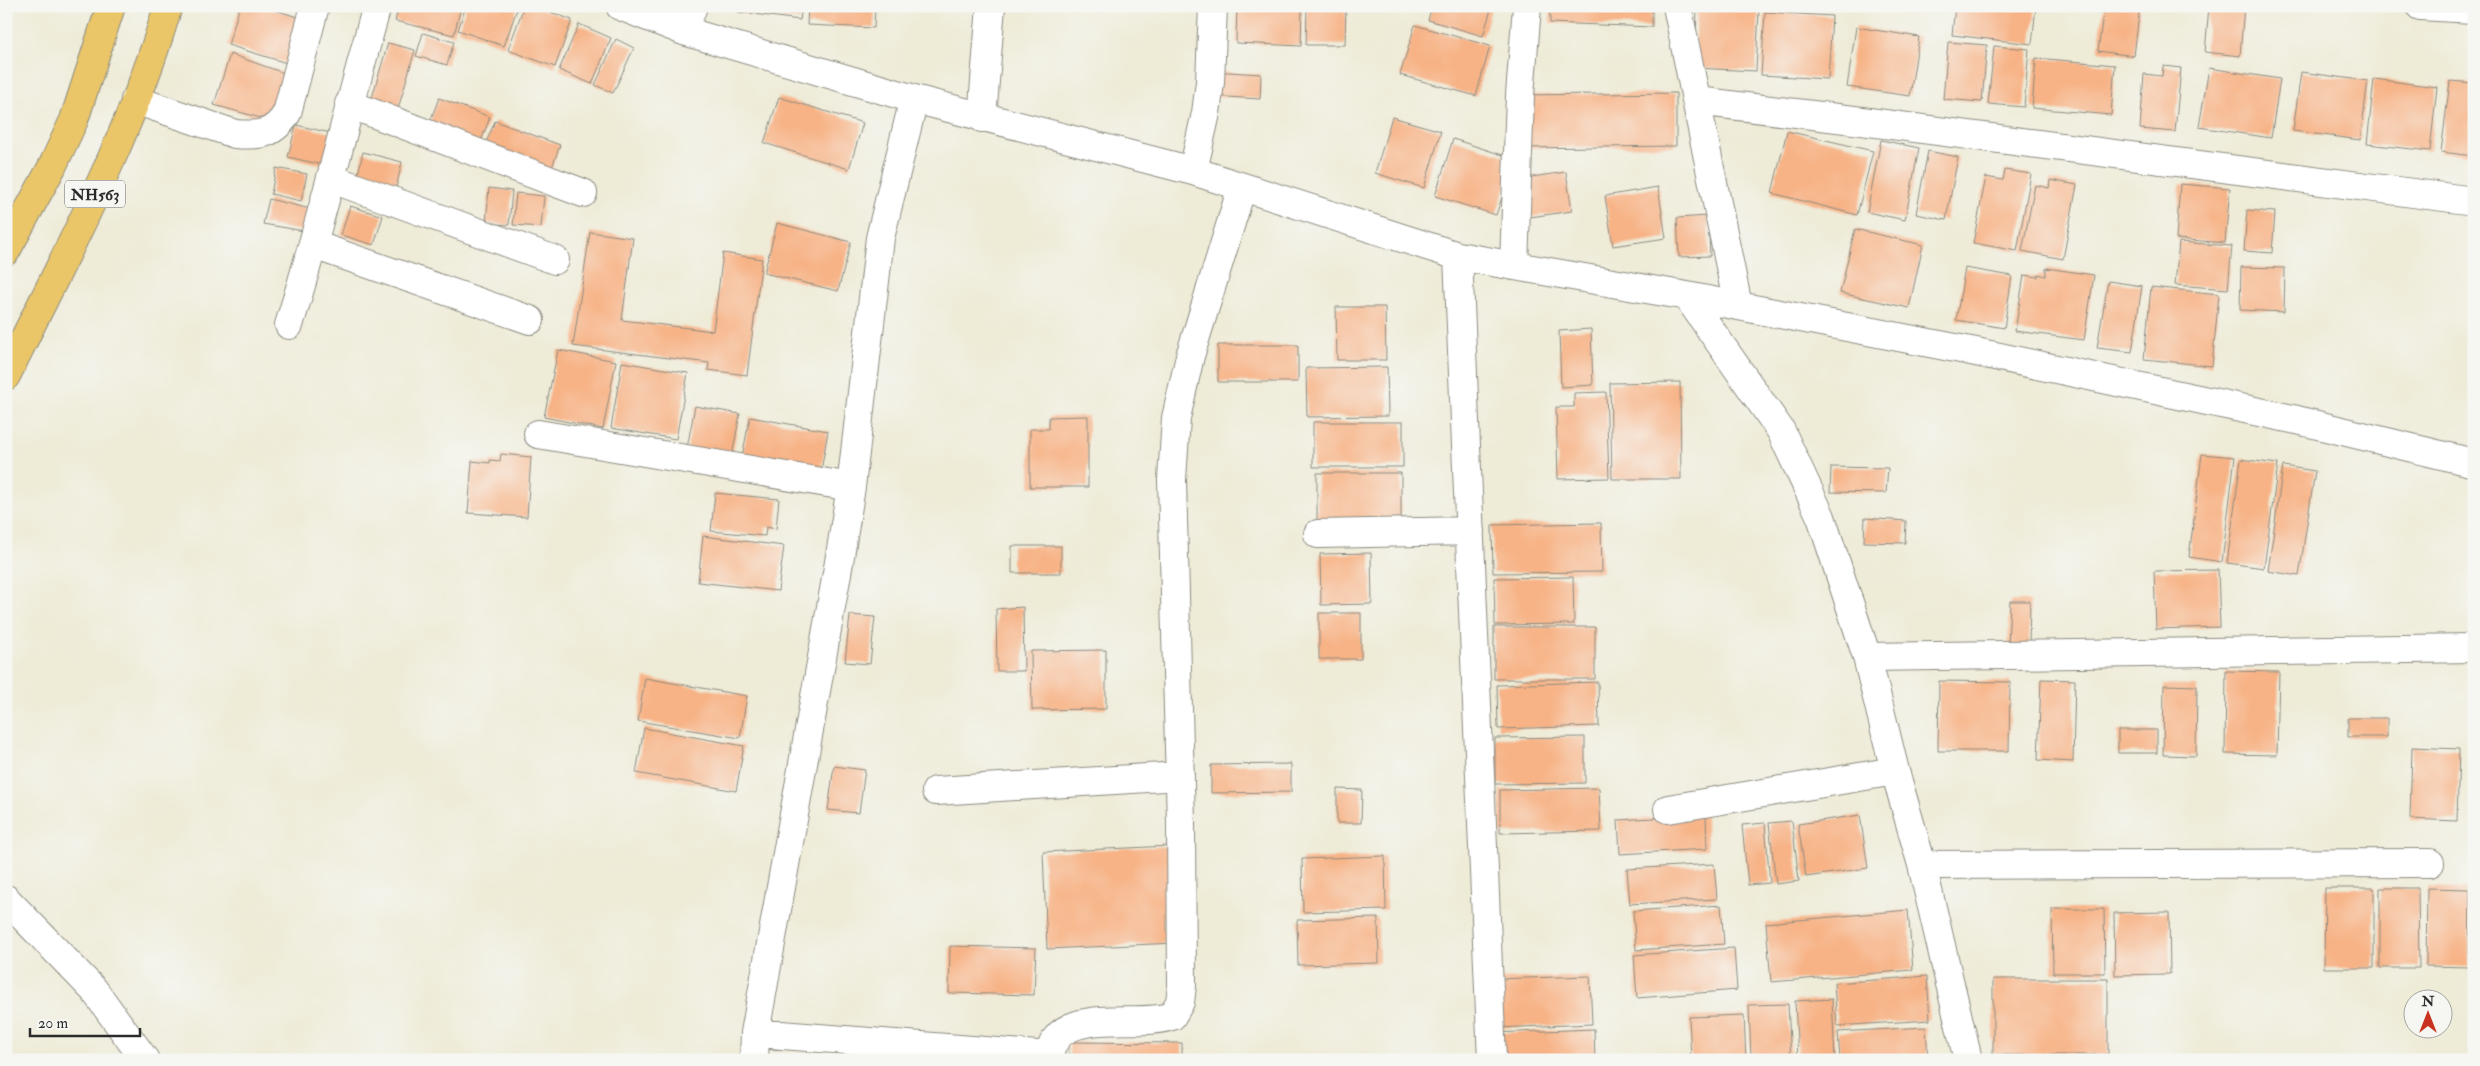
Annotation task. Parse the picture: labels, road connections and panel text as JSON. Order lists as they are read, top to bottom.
{
  "streets": {
    "highway": ["NH563"]
  },
  "scale_bar": "20 m",
  "north": "top"
}
